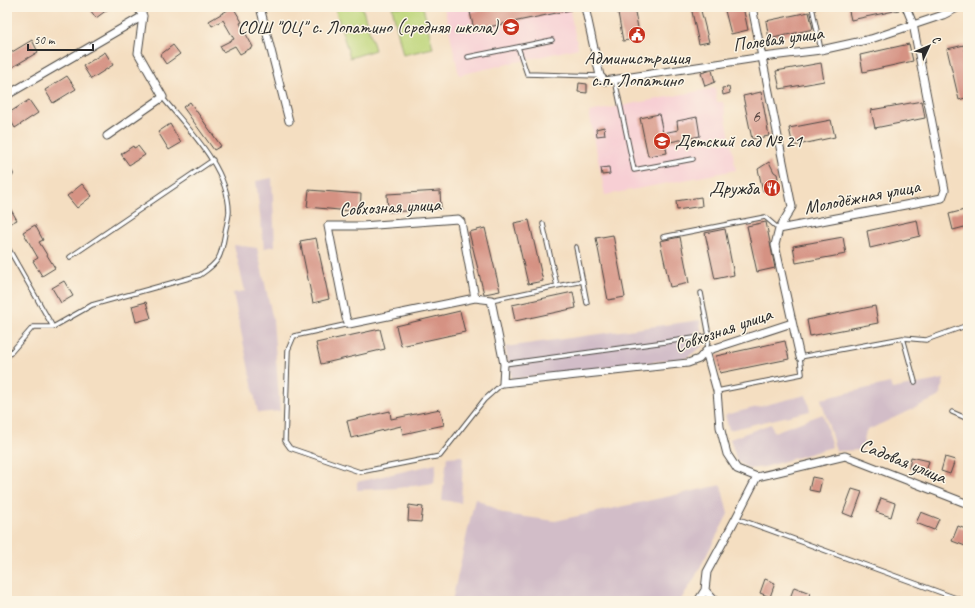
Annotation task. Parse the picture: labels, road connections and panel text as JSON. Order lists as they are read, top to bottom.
{
  "streets": {
    "street": [
      "Полевая улица",
      "Молодёжная улица",
      "Совхозная улица",
      "Садовая улица"
    ]
  },
  "crossings": [
    ["Полевая улица", "Молодёжная улица"]
  ],
  "places": {
    "school or university": ["СОШ \"ОЦ\" с. Лопатино (средняя школа)", "Детский сад № 21"],
    "public building": ["Администрация с.п. Лопатино"],
    "restaurant": ["Дружба"]
  },
  "house_numbers": ["6"],
  "scale_bar": "50 m",
  "north": "top right"
}
